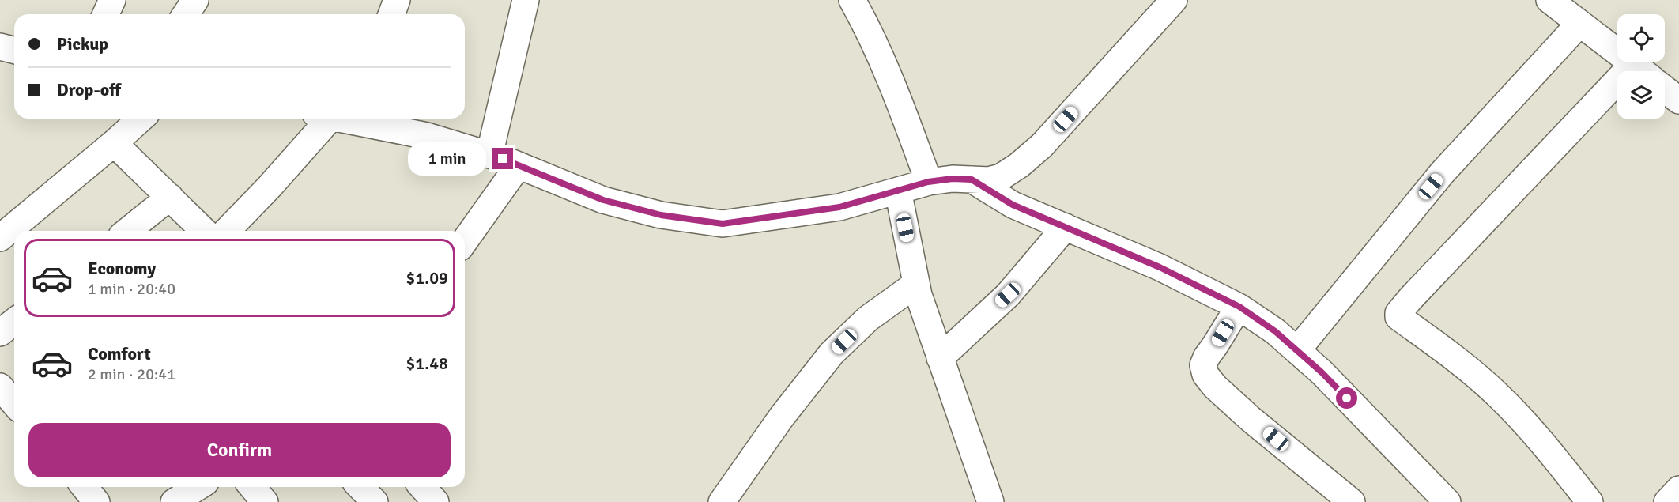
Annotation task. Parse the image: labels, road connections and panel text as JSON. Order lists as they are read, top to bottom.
{
  "page": {
    "banner": ["Pickup", "Drop-off"],
    "bubble": "1 min",
    "list": [
      {
        "name": "Economy",
        "note": "1 min · 20:40",
        "value": "$1.09"
      },
      {
        "name": "Comfort",
        "note": "2 min · 20:41",
        "value": "$1.48"
      }
    ],
    "buttons": "Confirm"
  }
}
